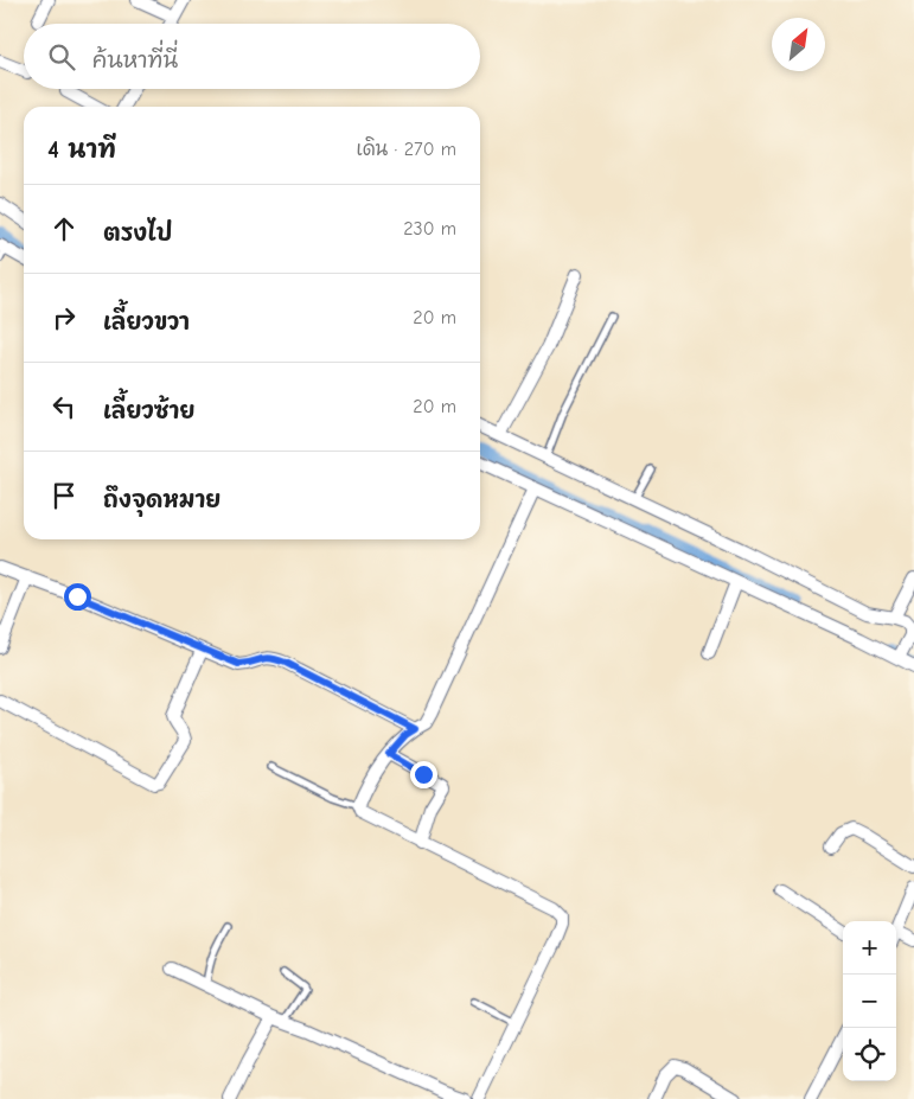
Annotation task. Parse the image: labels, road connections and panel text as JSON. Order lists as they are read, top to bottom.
{
  "north": "top right",
  "page": {
    "search": "ค้นหาที่นี่",
    "heading": ["4 นาที", "เดิน · 270 m"],
    "list": [
      ["ตรงไป", "230 m"],
      ["เลี้ยวขวา", "20 m"],
      ["เลี้ยวซ้าย", "20 m"],
      "ถึงจุดหมาย"
    ],
    "map_buttons": ["+", "−"]
  }
}
